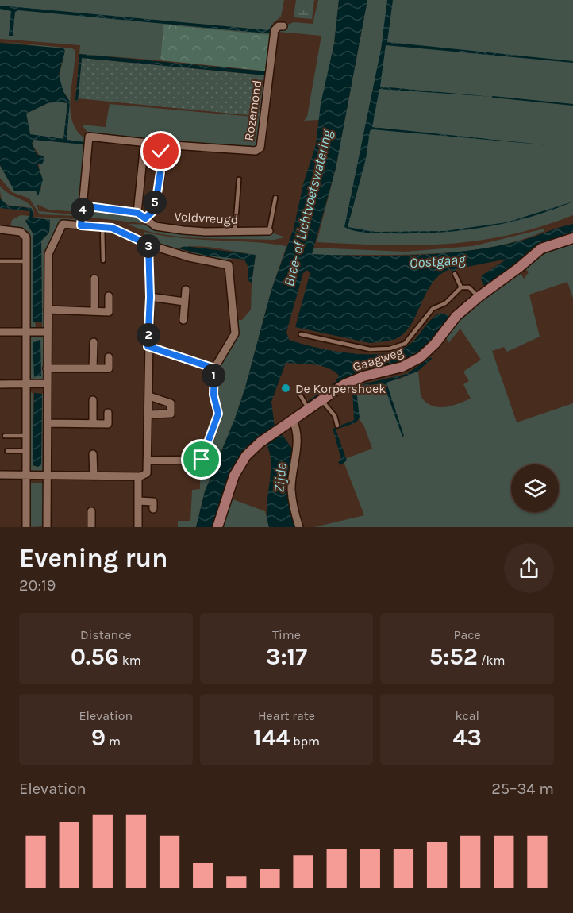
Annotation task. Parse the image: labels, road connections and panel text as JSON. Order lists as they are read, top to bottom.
{
  "streets": {
    "main road": ["Gaagweg"],
    "street": ["Rozemond", "Veldvreugd"]
  },
  "crossings": [
    ["Rozemond", "Veldvreugd"]
  ],
  "water": ["Bree- of Lichtvoetswatering", "Oostgaag", "Zijde"],
  "places": ["De Korpershoek"],
  "page": {
    "pins": [
      "5",
      "4",
      "3",
      "2",
      "1"
    ],
    "heading": ["Evening run", "20:19"],
    "stats": [
      ["Distance", "0.56 km"],
      ["Time", "3:17"],
      ["Pace", "5:52 /km"],
      ["Elevation", "9 m"],
      ["Heart rate", "144 bpm"],
      ["kcal", "43"]
    ],
    "chart": ["Elevation", "25–34 m"]
  }
}
